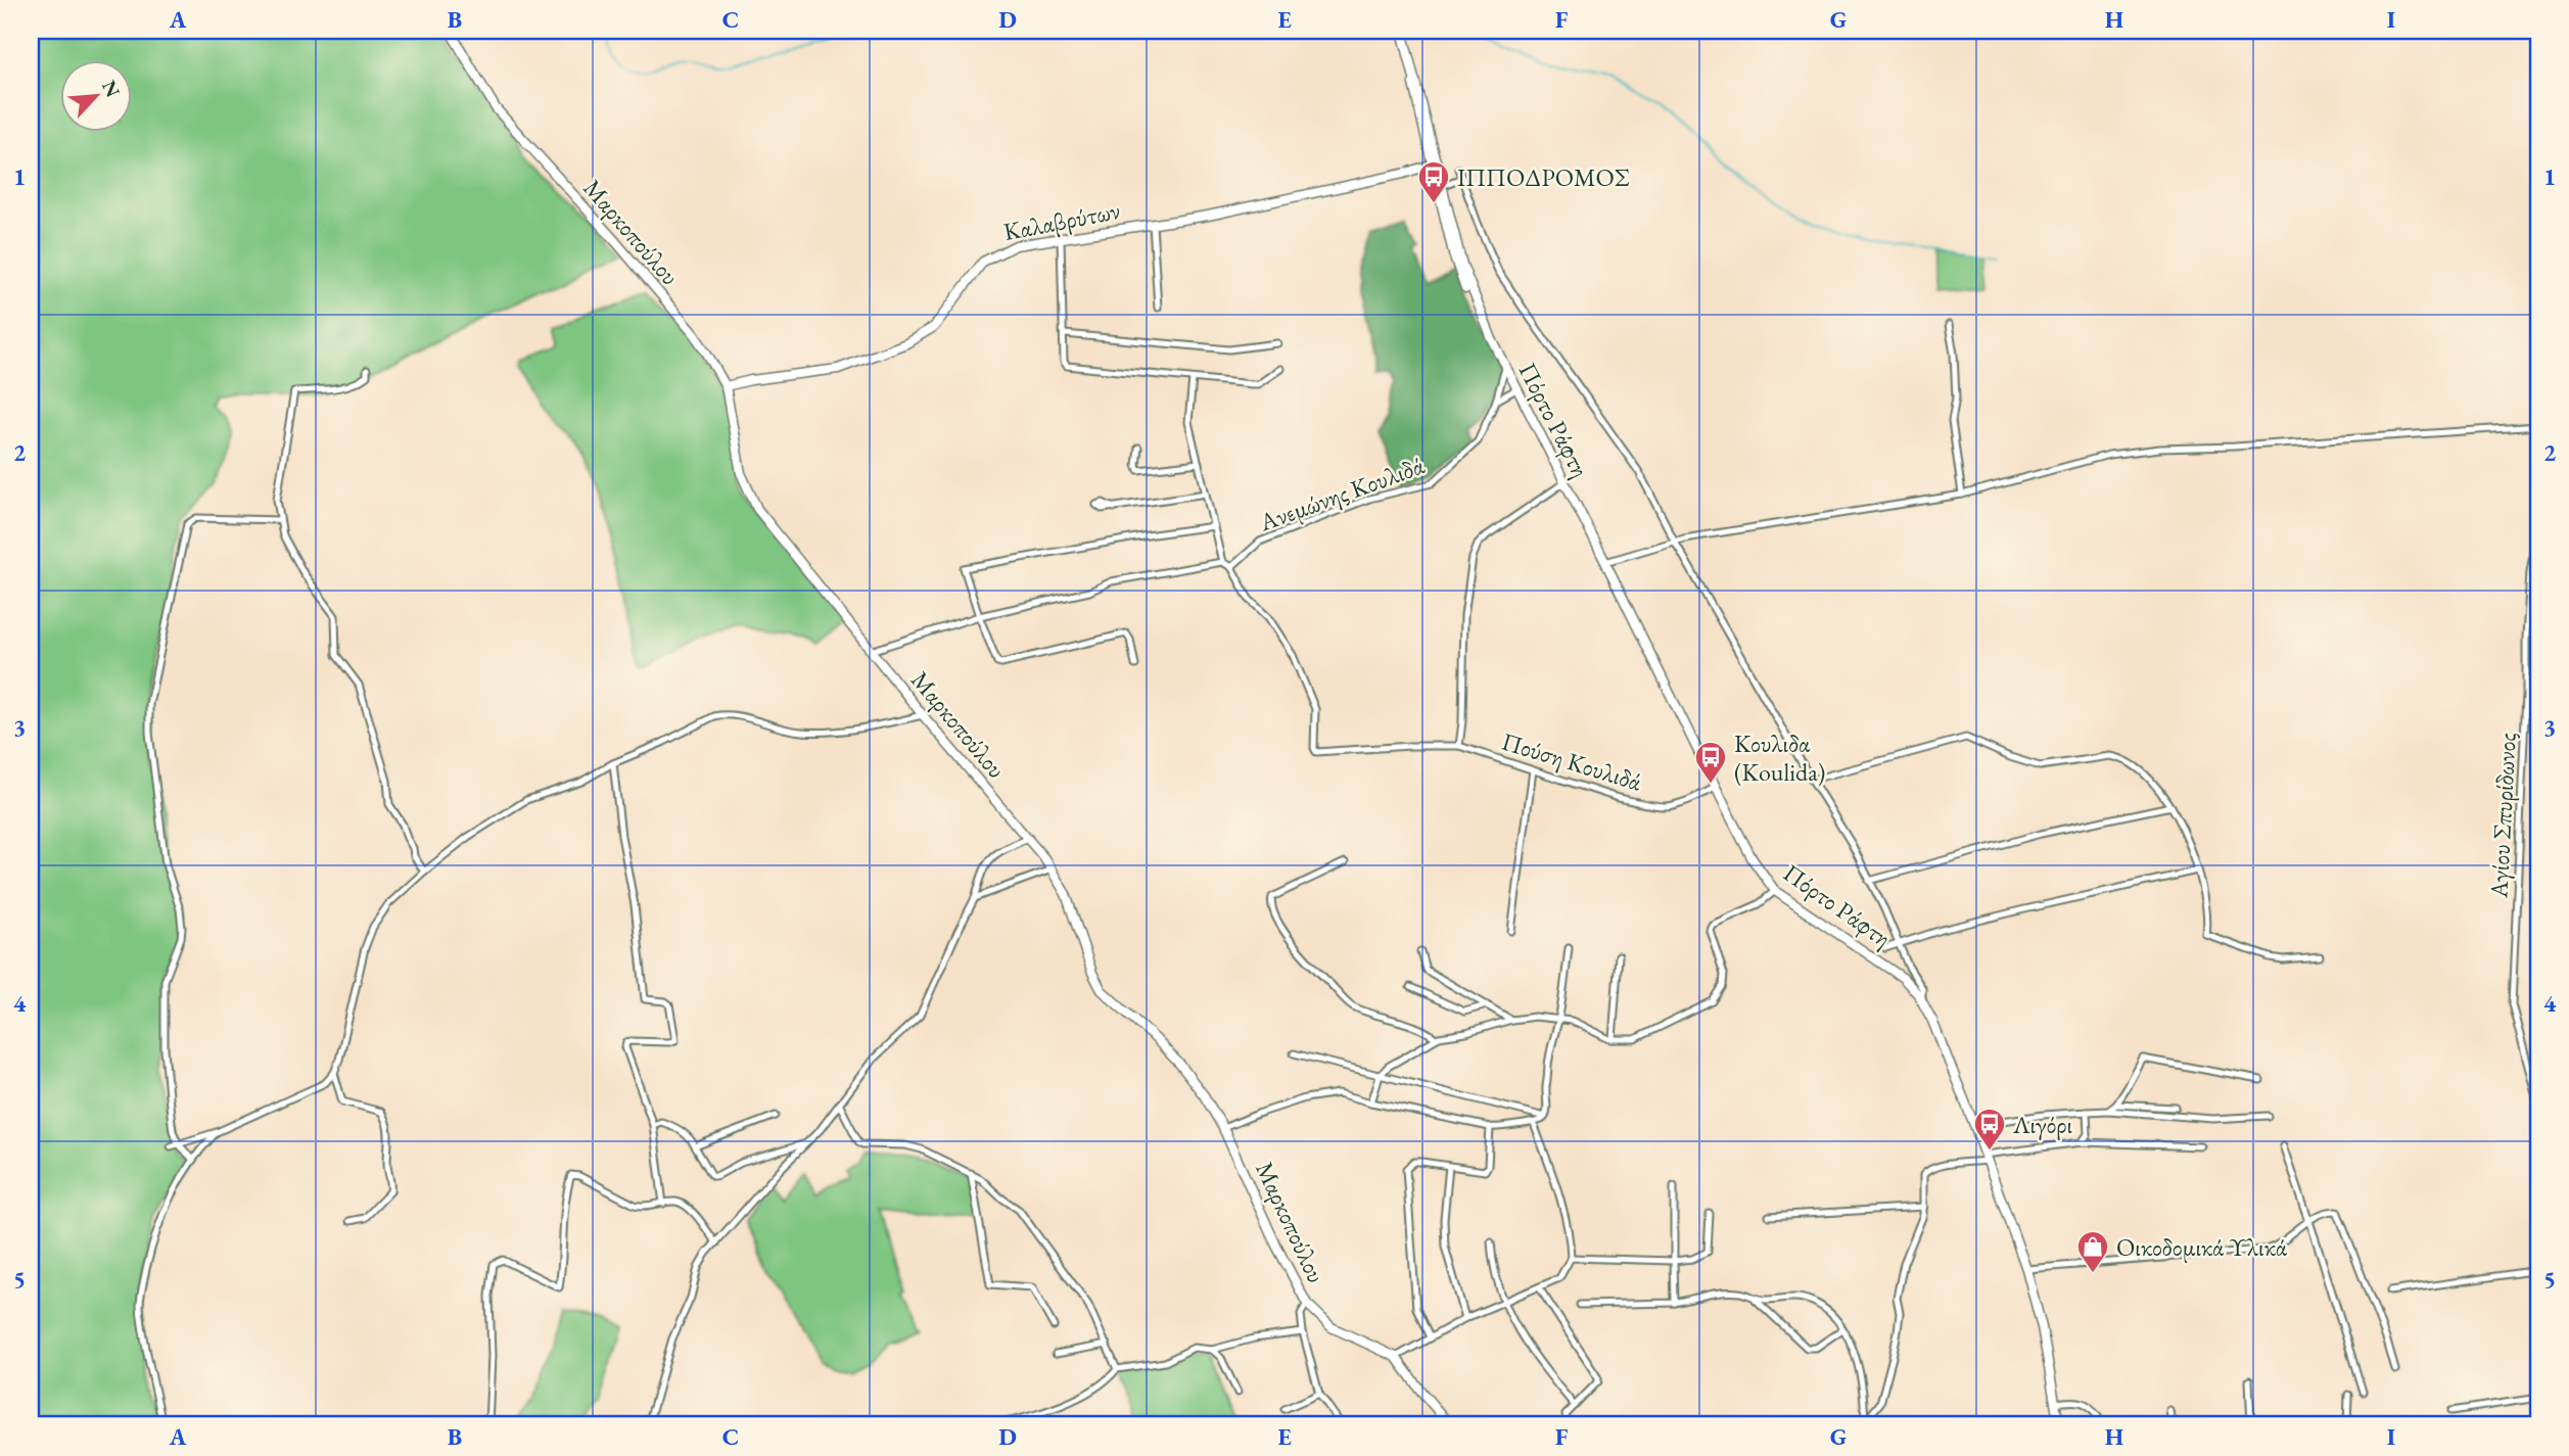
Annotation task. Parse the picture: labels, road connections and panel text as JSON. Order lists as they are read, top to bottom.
{
  "streets": {
    "main road": ["Καλαβρύτων", "Μαρκοπούλου", "Πόρτο Ράφτη"],
    "street": ["Ανεμώνης Κουλιδά", "Πούση Κουλιδά", "Αγίου Σπυρίδωνος"]
  },
  "crossings": [
    ["Καλαβρύτων", "Μαρκοπούλου"],
    ["Καλαβρύτων", "Πόρτο Ράφτη"],
    ["Πόρτο Ράφτη", "Ανεμώνης Κουλιδά"],
    ["Πόρτο Ράφτη", "Πούση Κουλιδά"]
  ],
  "places": {
    "bus stop": ["ΙΠΠΟΔΡΟΜΟΣ", "Κουλιδα (Koulida)", "Λιγόρι"],
    "shop": ["Οικοδομικά Υλικά"]
  },
  "north": "top right",
  "grid": {
    "columns": [
      "A",
      "B",
      "C",
      "D",
      "E",
      "F",
      "G",
      "H",
      "I"
    ],
    "rows": [
      "1",
      "2",
      "3",
      "4",
      "5"
    ]
  }
}
